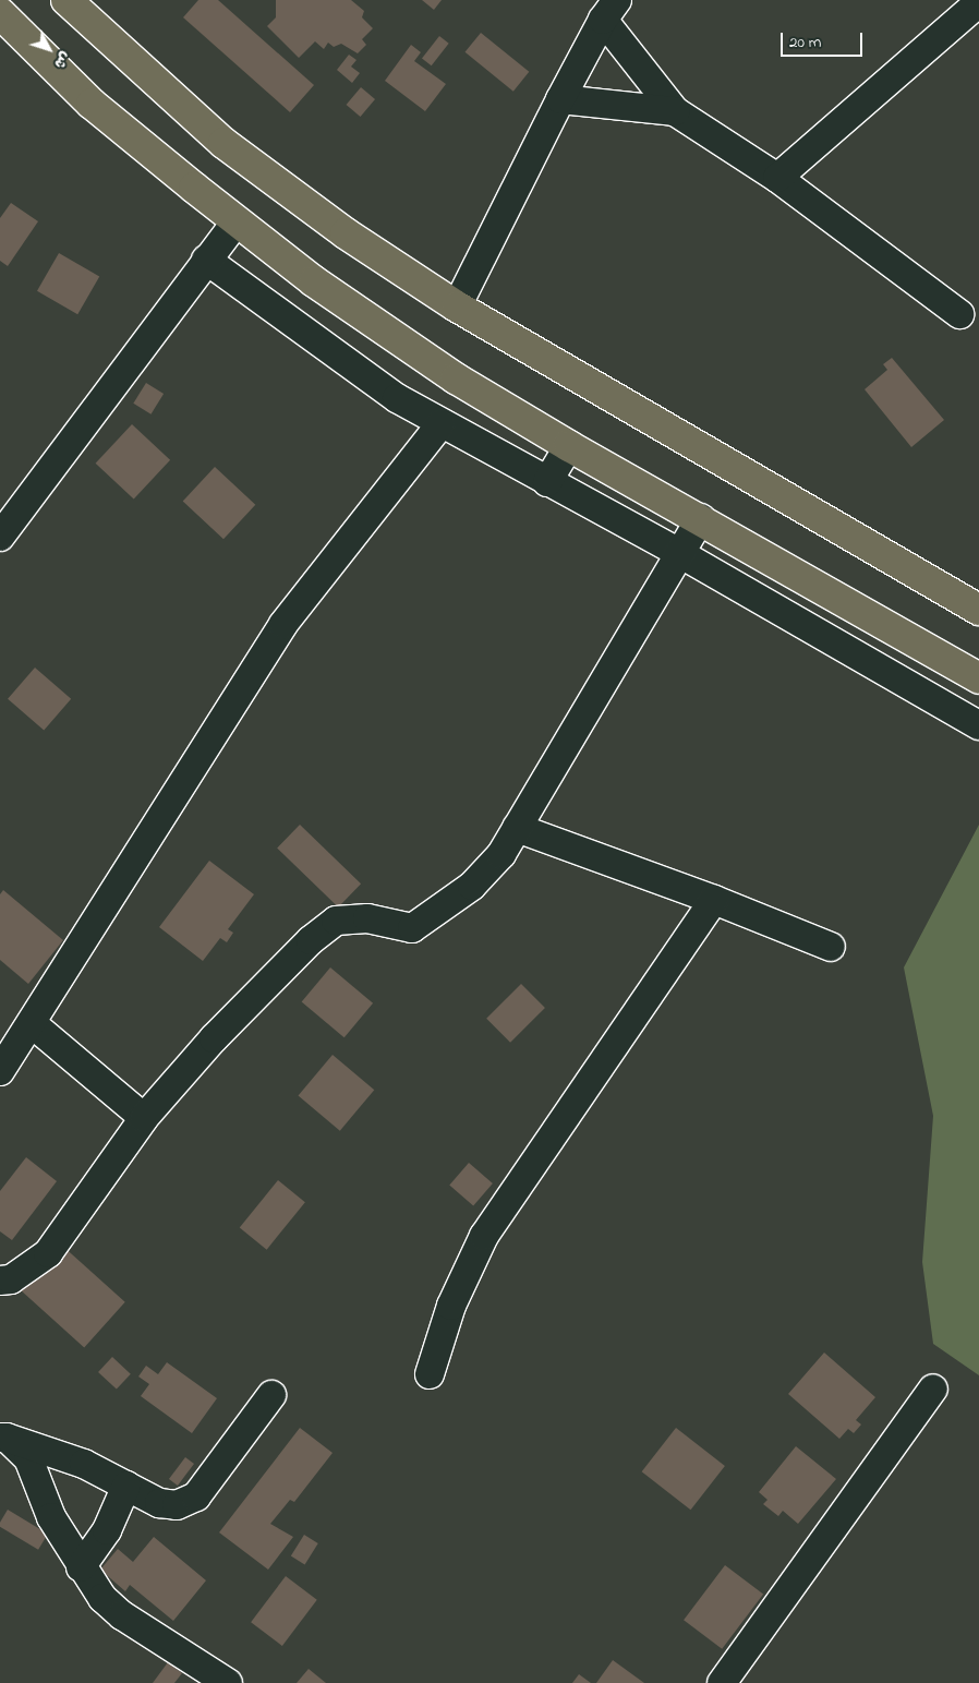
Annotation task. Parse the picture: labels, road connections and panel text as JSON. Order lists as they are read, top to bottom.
{
  "scale_bar": "20 m",
  "north": "bottom right"
}
